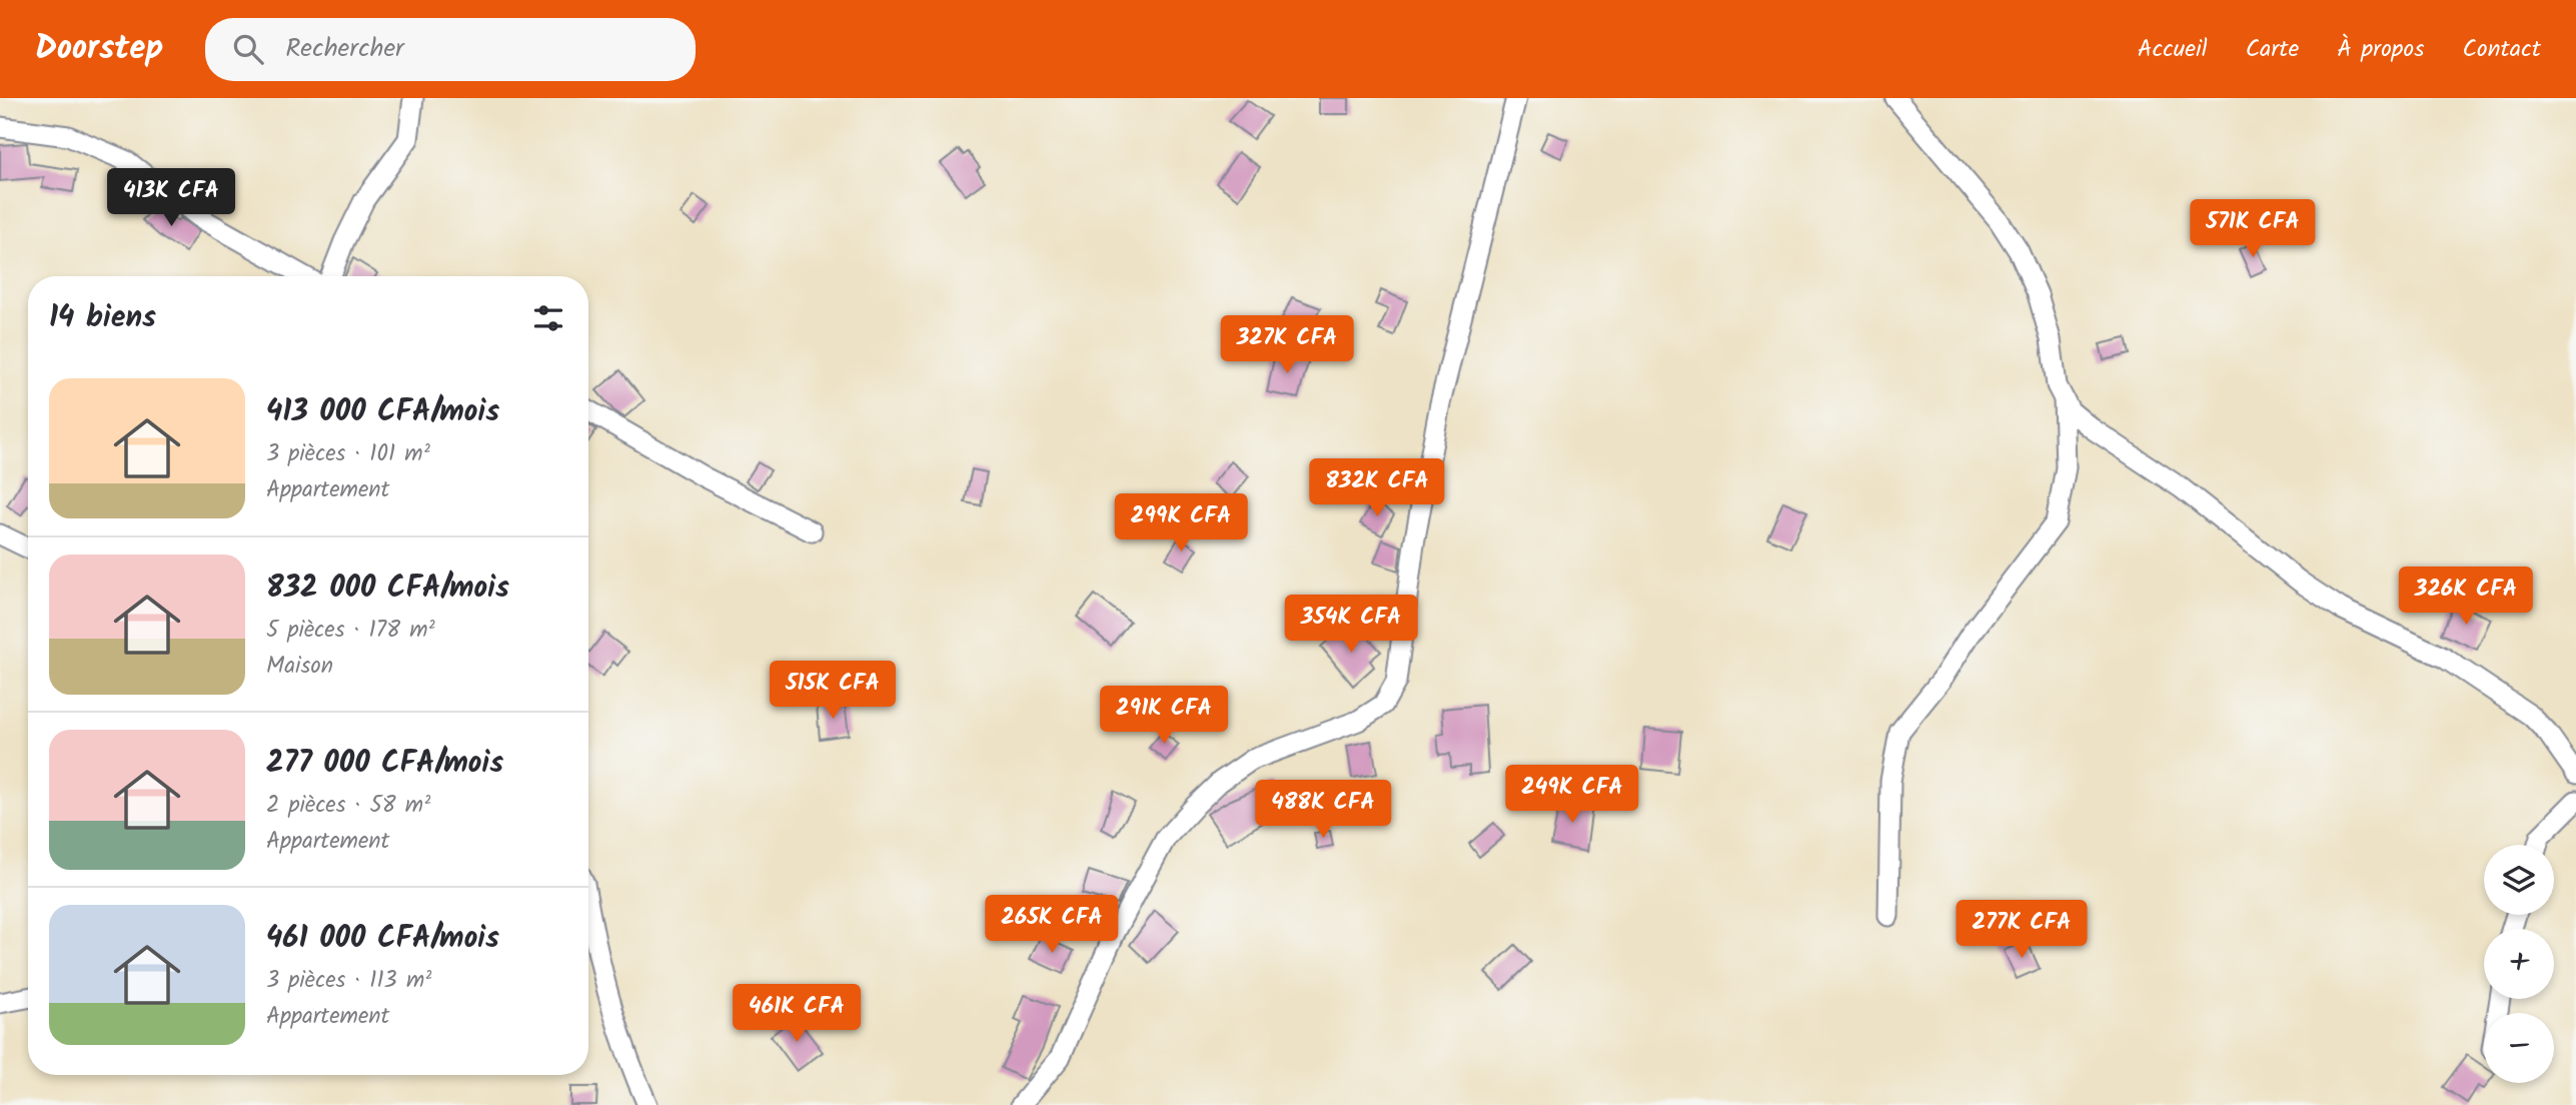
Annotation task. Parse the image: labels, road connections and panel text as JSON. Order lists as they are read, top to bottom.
{
  "page": {
    "header": "Doorstep",
    "search": "Rechercher",
    "nav": [
      "Accueil",
      "Carte",
      "À propos",
      "Contact"
    ],
    "price": [
      "413K CFA",
      "571K CFA",
      "327K CFA",
      "832K CFA",
      "299K CFA",
      "326K CFA",
      "354K CFA",
      "515K CFA",
      "291K CFA",
      "249K CFA",
      "488K CFA",
      "265K CFA",
      "277K CFA",
      "461K CFA"
    ],
    "heading": "14 biens",
    "list": [
      {
        "name": "413 000 CFA/mois",
        "note": "3 pièces · 101 m² · Appartement"
      },
      {
        "name": "832 000 CFA/mois",
        "note": "5 pièces · 178 m² · Maison"
      },
      {
        "name": "277 000 CFA/mois",
        "note": "2 pièces · 58 m² · Appartement"
      },
      {
        "name": "461 000 CFA/mois",
        "note": "3 pièces · 113 m² · Appartement"
      }
    ],
    "map_buttons": ["+", "−"]
  }
}
